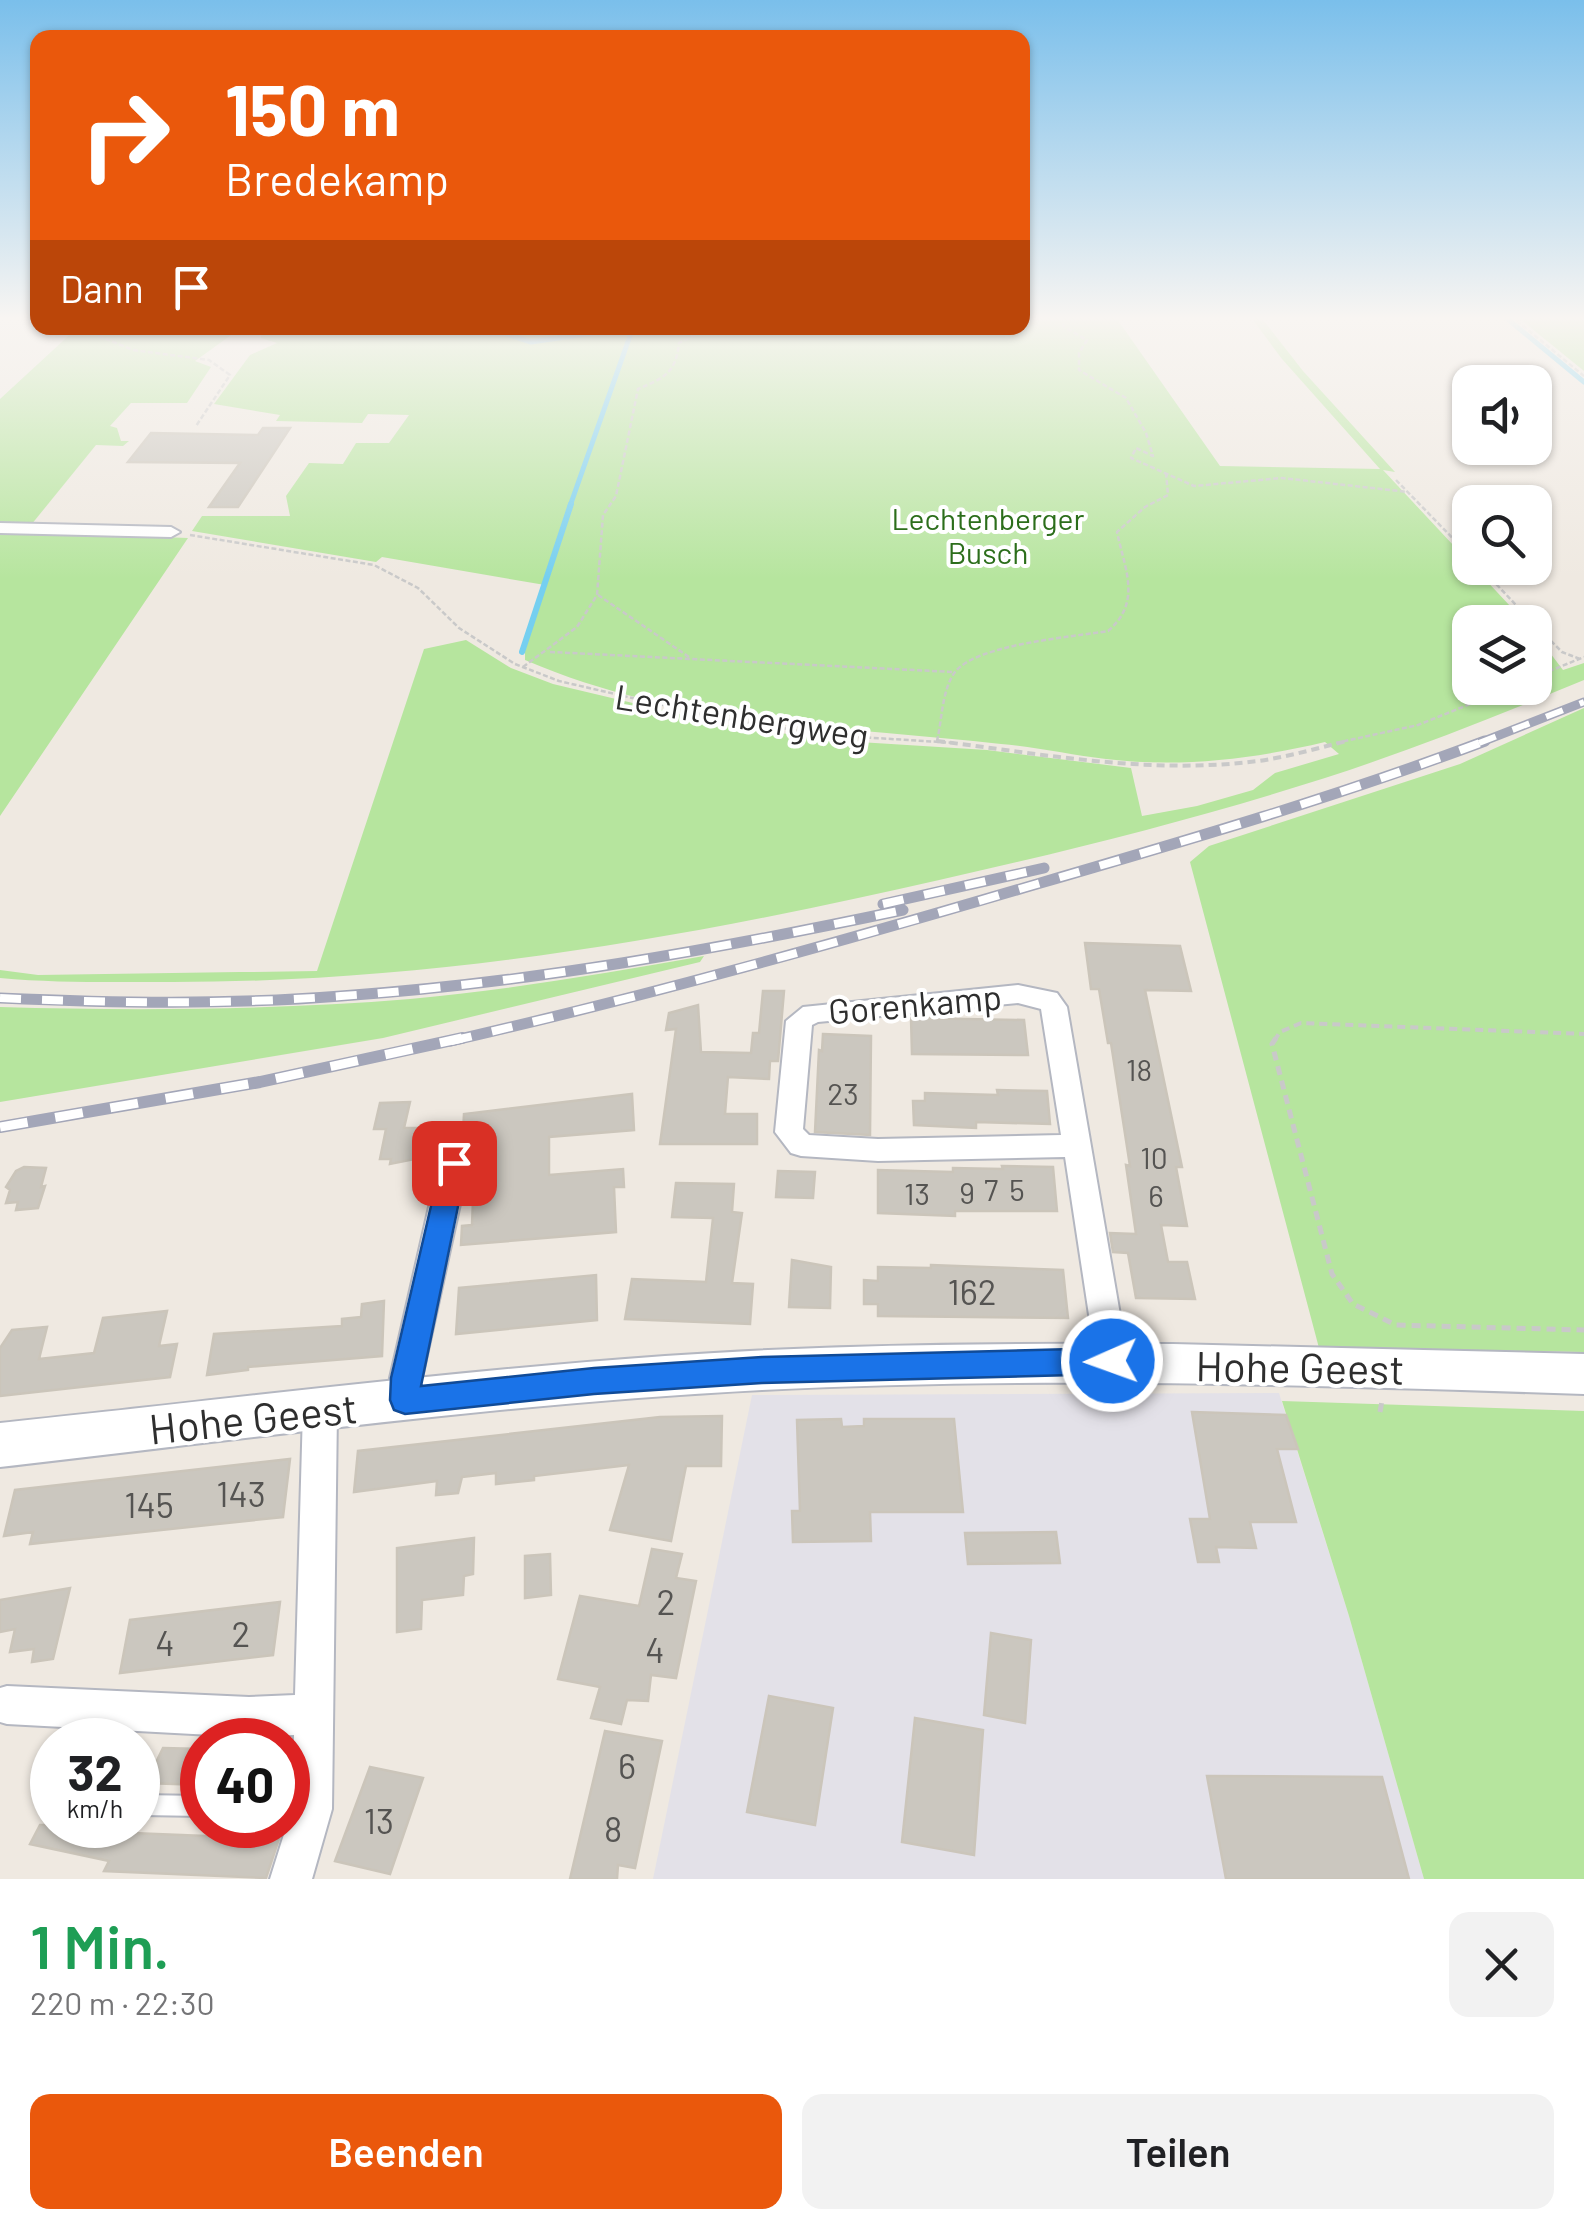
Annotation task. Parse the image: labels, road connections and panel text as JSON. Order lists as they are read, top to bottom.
{
  "streets": {
    "street": ["Gorenkamp", "Hohe Geest"],
    "path": ["Lechtenbergweg"]
  },
  "crossings": [
    ["Gorenkamp", "Hohe Geest"]
  ],
  "parks": ["Lechtenberger Busch"],
  "house_numbers": [
    "18",
    "23",
    "10",
    "7",
    "5",
    "9",
    "13",
    "6",
    "162",
    "143",
    "145",
    "2",
    "2",
    "4",
    "4",
    "6",
    "13",
    "8"
  ],
  "page": {
    "turn": ["150 m", "Bredekamp"],
    "then": "Dann",
    "speed": "32 km/h",
    "limit": "40",
    "heading": ["1 Min.", "220 m · 22:30"],
    "buttons": ["Beenden", "Teilen"]
  }
}
